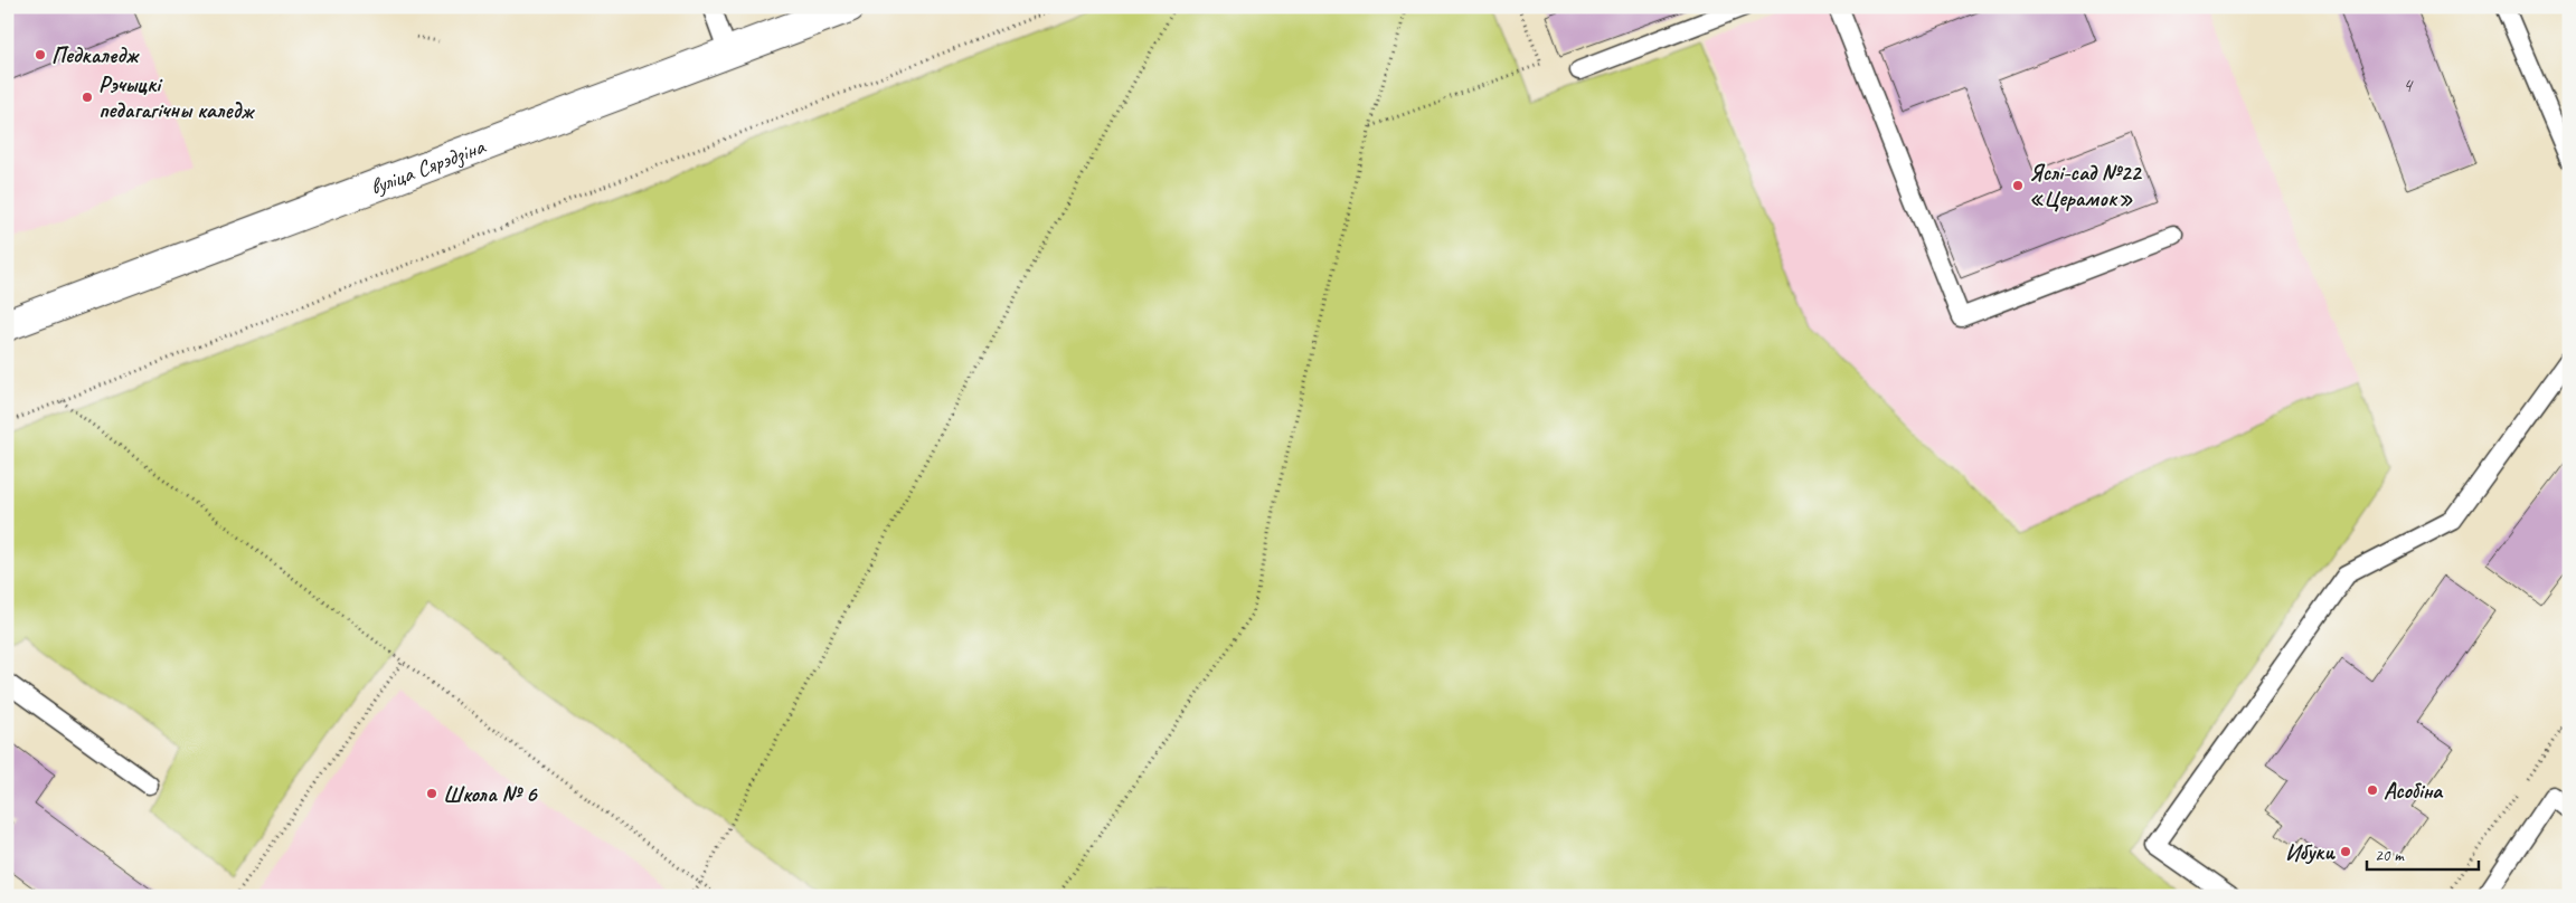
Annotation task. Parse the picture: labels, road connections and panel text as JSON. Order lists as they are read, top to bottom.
{
  "streets": {
    "street": ["вуліца Сярэдзіна"]
  },
  "places": [
    "Педкаледж",
    "Рэчыцкі педагагічны каледж",
    "Яслі-сад №22 «Церамок»",
    "Асобіна",
    "Школа № 6",
    "Ибуки"
  ],
  "house_numbers": ["4"],
  "scale_bar": "20 m"
}
